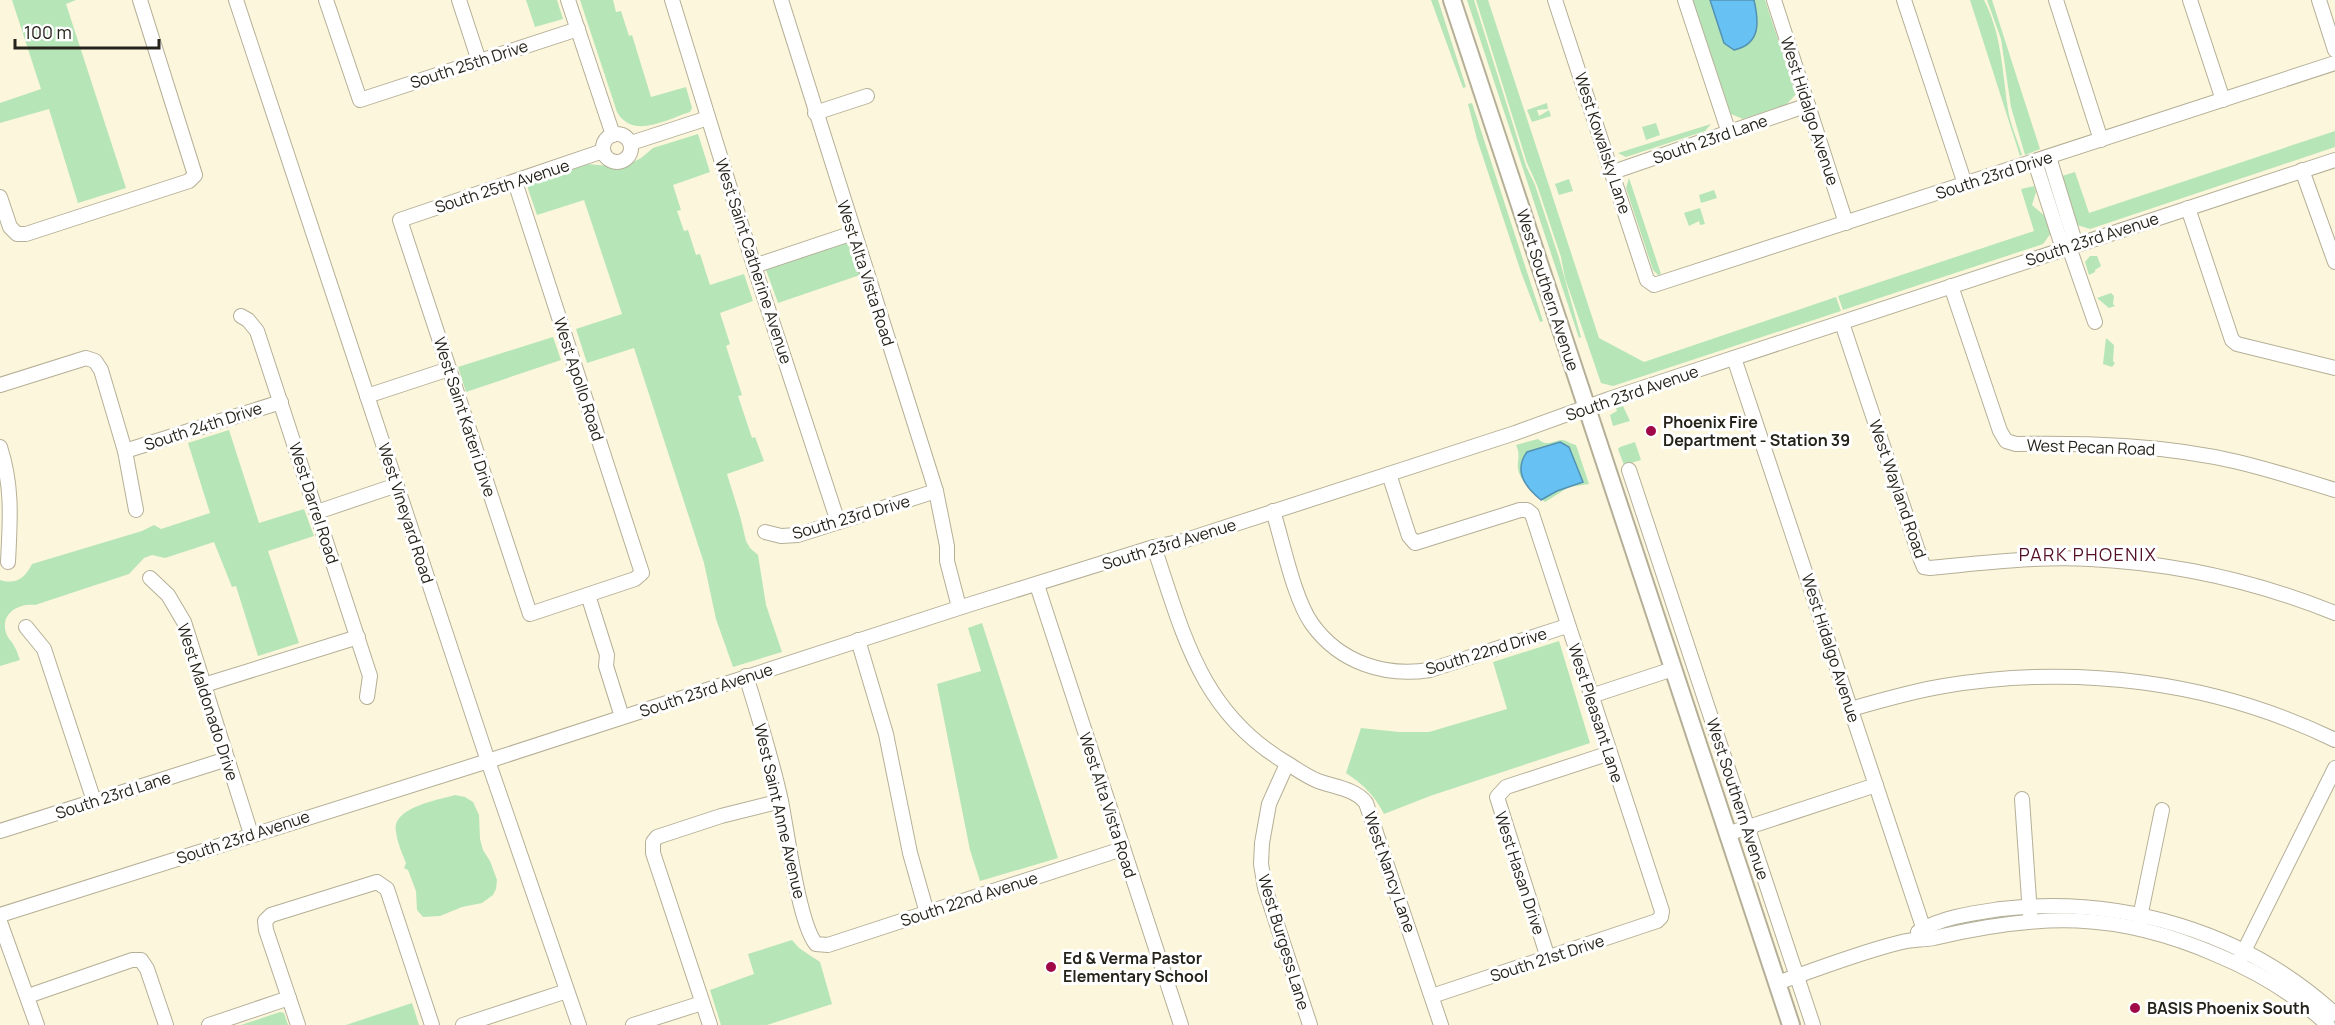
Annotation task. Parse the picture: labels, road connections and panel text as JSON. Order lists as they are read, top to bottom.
{
  "streets": {
    "main road": ["West Southern Avenue"],
    "street": [
      "South 25th Drive",
      "West Hidalgo Avenue",
      "South 23rd Lane",
      "West Kowalsky Lane",
      "South 23rd Drive",
      "South 25th Avenue",
      "South 23rd Avenue",
      "West Saint Catherine Avenue",
      "West Alta Vista Road",
      "West Apollo Road",
      "West Saint Kateri Drive",
      "South 24th Drive",
      "West Pecan Road",
      "West Wayland Road",
      "West Darrel Road",
      "West Vineyard Road",
      "South 22nd Drive",
      "West Maldonado Drive",
      "West Pleasant Lane",
      "West Saint Anne Avenue",
      "West Nancy Lane",
      "West Hasan Drive",
      "South 22nd Avenue",
      "West Burgess Lane",
      "South 21st Drive"
    ]
  },
  "crossings": [
    ["West Hidalgo Avenue", "South 23rd Lane"],
    ["West Hidalgo Avenue", "South 23rd Drive"],
    ["West Hidalgo Avenue", "South 23rd Avenue"],
    ["South 23rd Lane", "West Kowalsky Lane"],
    ["South 23rd Lane", "West Maldonado Drive"],
    ["West Kowalsky Lane", "South 23rd Drive"],
    ["South 23rd Drive", "West Saint Catherine Avenue"],
    ["South 23rd Drive", "West Alta Vista Road"],
    ["South 25th Avenue", "West Apollo Road"],
    ["South 25th Avenue", "West Saint Kateri Drive"],
    ["South 23rd Avenue", "West Alta Vista Road"],
    ["South 23rd Avenue", "West Southern Avenue"],
    ["South 23rd Avenue", "West Pecan Road"],
    ["South 23rd Avenue", "West Wayland Road"],
    ["South 23rd Avenue", "West Vineyard Road"],
    ["South 23rd Avenue", "South 22nd Drive"],
    ["South 23rd Avenue", "West Maldonado Drive"],
    ["South 23rd Avenue", "West Pleasant Lane"],
    ["South 23rd Avenue", "West Saint Anne Avenue"],
    ["West Alta Vista Road", "South 22nd Avenue"],
    ["West Apollo Road", "West Saint Kateri Drive"],
    ["South 24th Drive", "West Darrel Road"],
    ["South 22nd Drive", "West Pleasant Lane"],
    ["West Pleasant Lane", "West Hasan Drive"],
    ["West Pleasant Lane", "South 21st Drive"],
    ["West Saint Anne Avenue", "South 22nd Avenue"],
    ["West Nancy Lane", "West Burgess Lane"],
    ["West Nancy Lane", "South 21st Drive"],
    ["West Hasan Drive", "South 21st Drive"]
  ],
  "districts": ["PARK PHOENIX"],
  "places": ["Phoenix Fire Department - Station 39", "Ed & Verma Pastor Elementary School", "BASIS Phoenix South"],
  "scale_bar": "100 m"
}
